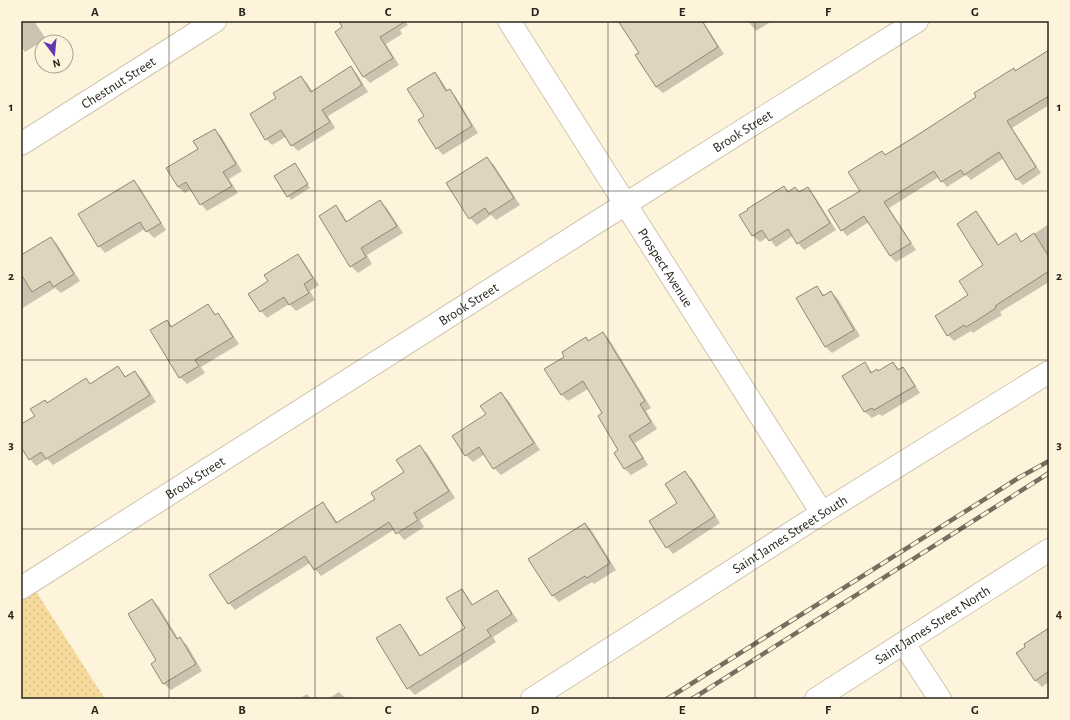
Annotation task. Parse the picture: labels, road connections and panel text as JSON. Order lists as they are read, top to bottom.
{
  "streets": {
    "street": [
      "Chestnut Street",
      "Brook Street",
      "Prospect Avenue",
      "Saint James Street South",
      "Saint James Street North"
    ]
  },
  "crossings": [
    ["Brook Street", "Prospect Avenue"],
    ["Prospect Avenue", "Saint James Street South"]
  ],
  "north": "bottom",
  "grid": {
    "columns": [
      "A",
      "B",
      "C",
      "D",
      "E",
      "F",
      "G"
    ],
    "rows": [
      "1",
      "2",
      "3",
      "4"
    ]
  }
}
